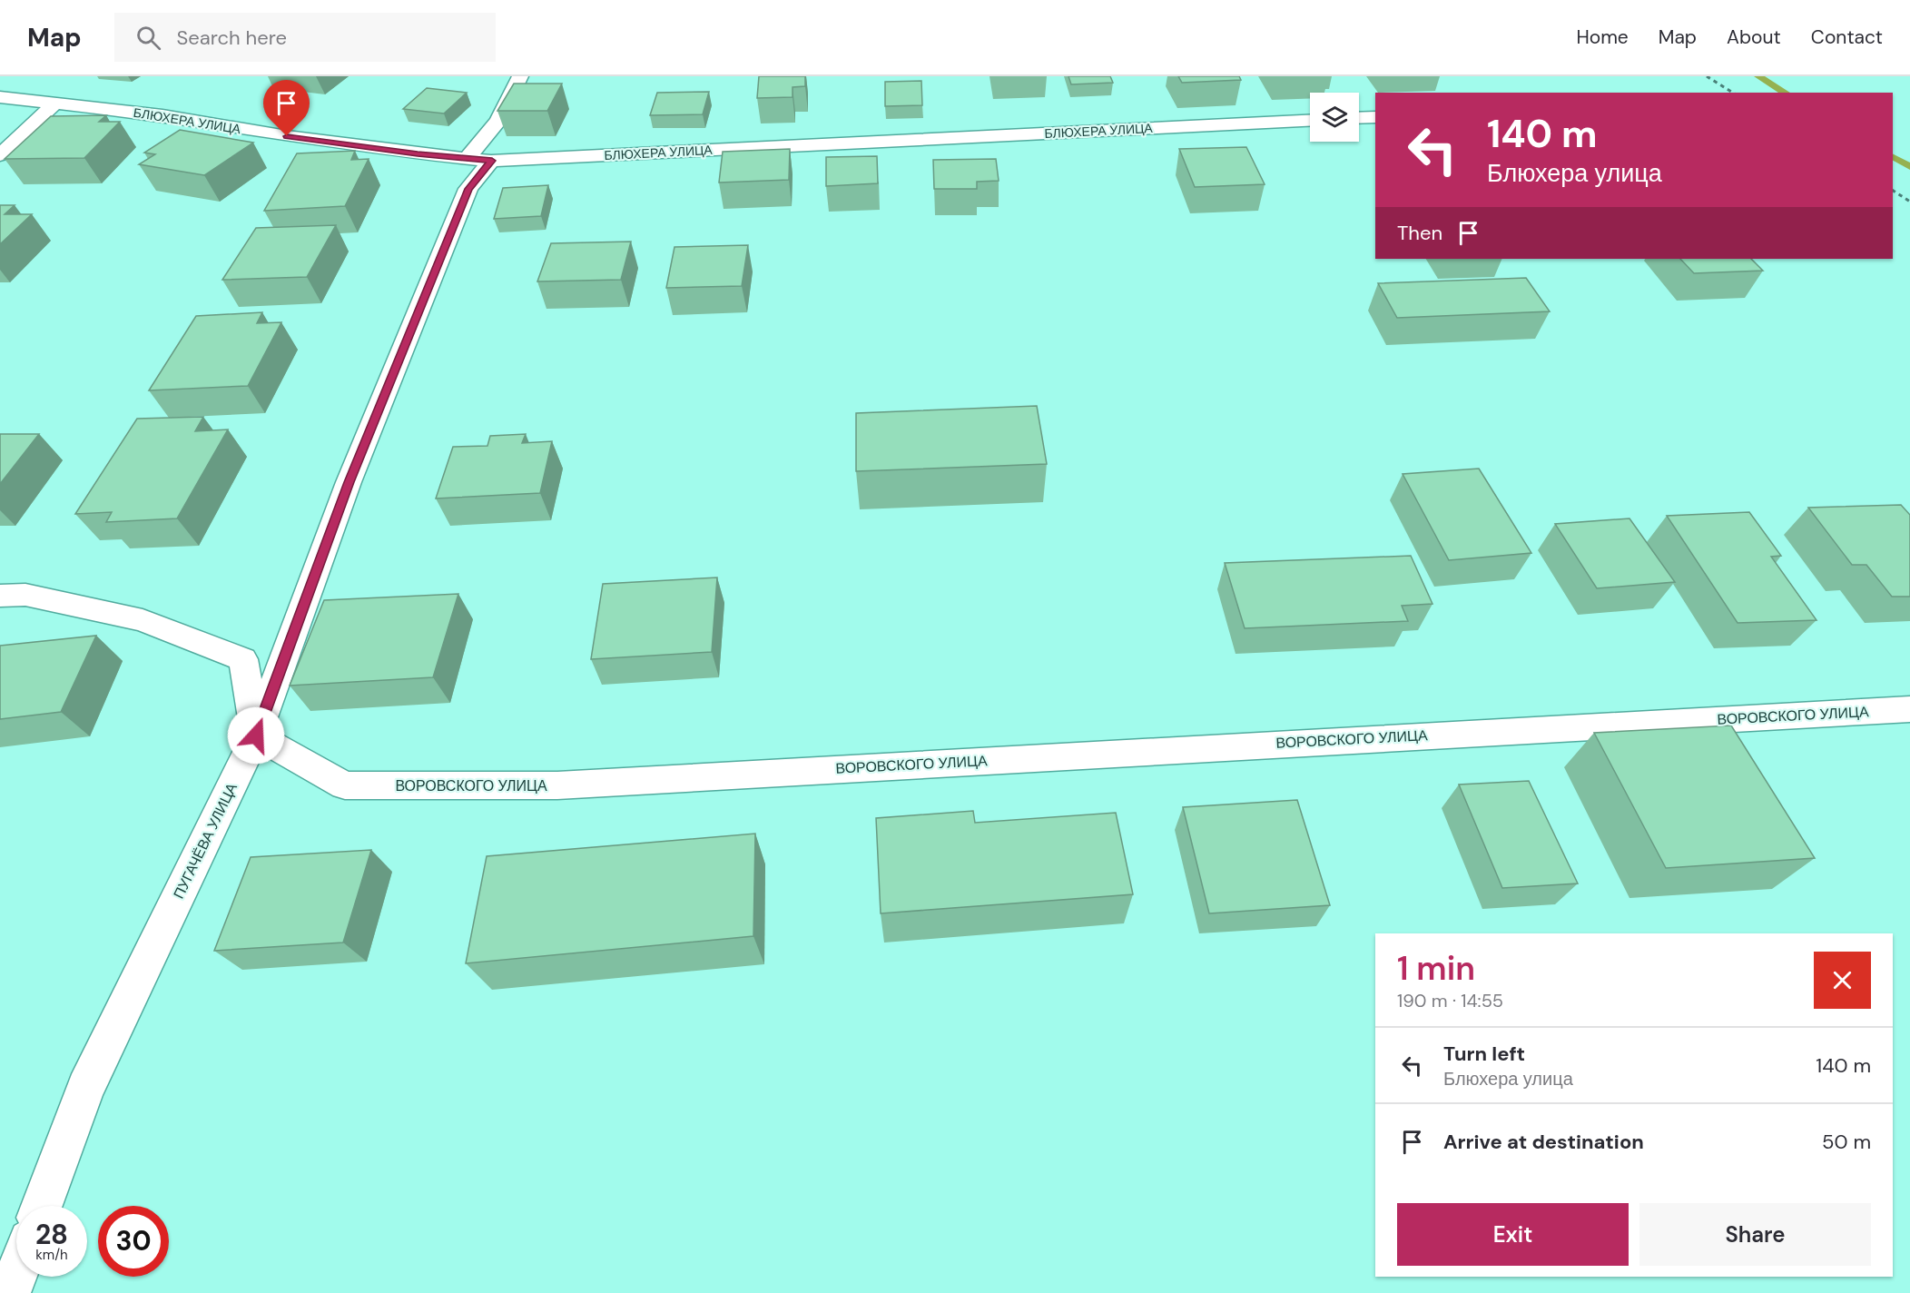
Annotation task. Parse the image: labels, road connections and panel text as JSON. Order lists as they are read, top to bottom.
{
  "streets": {
    "street": ["БЛЮХЕРА УЛИЦА", "ВОРОВСКОГО УЛИЦА", "ПУГАЧЁВА УЛИЦА"]
  },
  "crossings": [
    ["БЛЮХЕРА УЛИЦА", "ПУГАЧЁВА УЛИЦА"],
    ["ВОРОВСКОГО УЛИЦА", "ПУГАЧЁВА УЛИЦА"]
  ],
  "page": {
    "header": "Map",
    "search": "Search here",
    "nav": [
      "Home",
      "Map",
      "About",
      "Contact"
    ],
    "turn": ["140 m", "Блюхера улица"],
    "then": "Then",
    "heading": ["1 min", "190 m · 14:55"],
    "list": [
      {
        "name": "Turn left",
        "note": "Блюхера улица",
        "value": "140 m"
      },
      {
        "name": "Arrive at destination",
        "value": "50 m"
      }
    ],
    "buttons": ["Exit", "Share"],
    "speed": "28 km/h",
    "limit": "30"
  }
}
